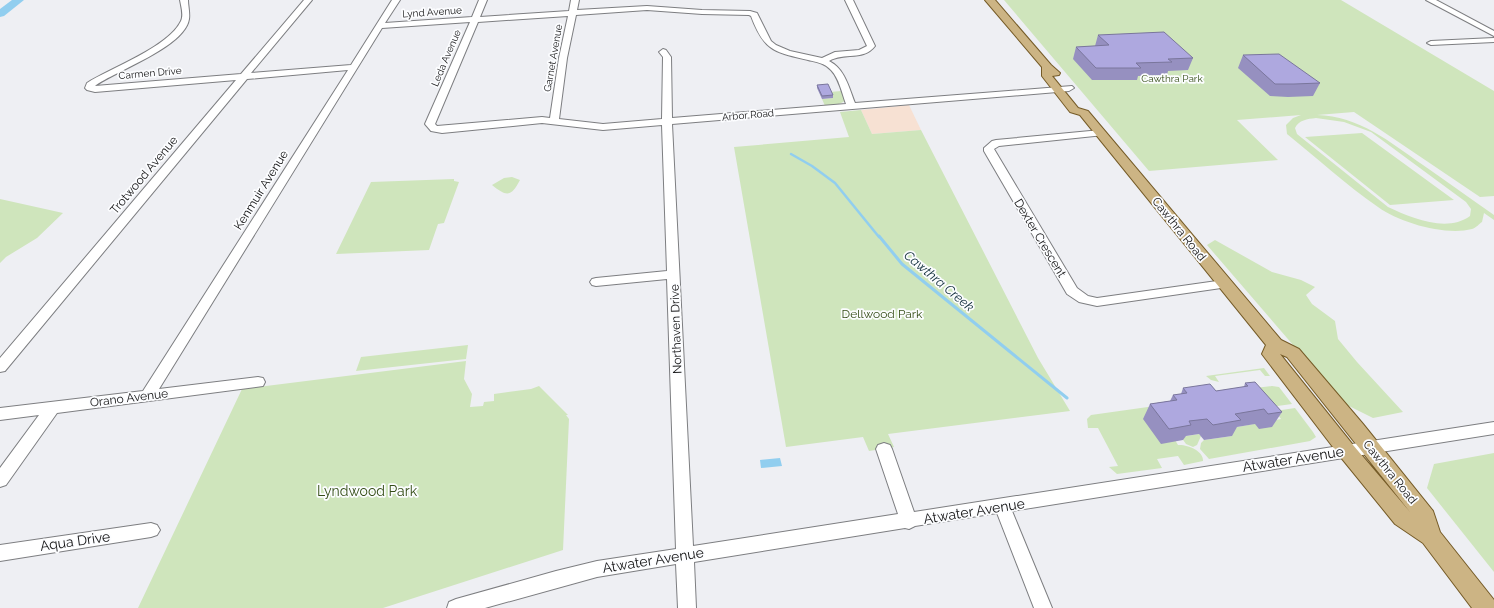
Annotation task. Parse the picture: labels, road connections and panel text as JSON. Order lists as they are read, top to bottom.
{
  "streets": {
    "main road": ["Cawthra Road"],
    "street": [
      "Lynd Avenue",
      "Leda Avenue",
      "Garnet Avenue",
      "Carmen Drive",
      "Arbor Road",
      "Trotwood Avenue",
      "Kenmuir Avenue",
      "Dexter Crescent",
      "Northaven Drive",
      "Orano Avenue",
      "Atwater Avenue",
      "Aqua Drive"
    ]
  },
  "crossings": [
    ["Lynd Avenue", "Leda Avenue"],
    ["Lynd Avenue", "Garnet Avenue"],
    ["Lynd Avenue", "Kenmuir Avenue"],
    ["Leda Avenue", "Arbor Road"],
    ["Garnet Avenue", "Arbor Road"],
    ["Carmen Drive", "Trotwood Avenue"],
    ["Carmen Drive", "Kenmuir Avenue"],
    ["Arbor Road", "Cawthra Road"],
    ["Arbor Road", "Northaven Drive"],
    ["Kenmuir Avenue", "Orano Avenue"],
    ["Cawthra Road", "Dexter Crescent"],
    ["Cawthra Road", "Atwater Avenue"],
    ["Northaven Drive", "Atwater Avenue"]
  ],
  "water": ["Cawthra Creek"],
  "parks": ["Cawthra Park", "Dellwood Park", "Lyndwood Park"]
}
